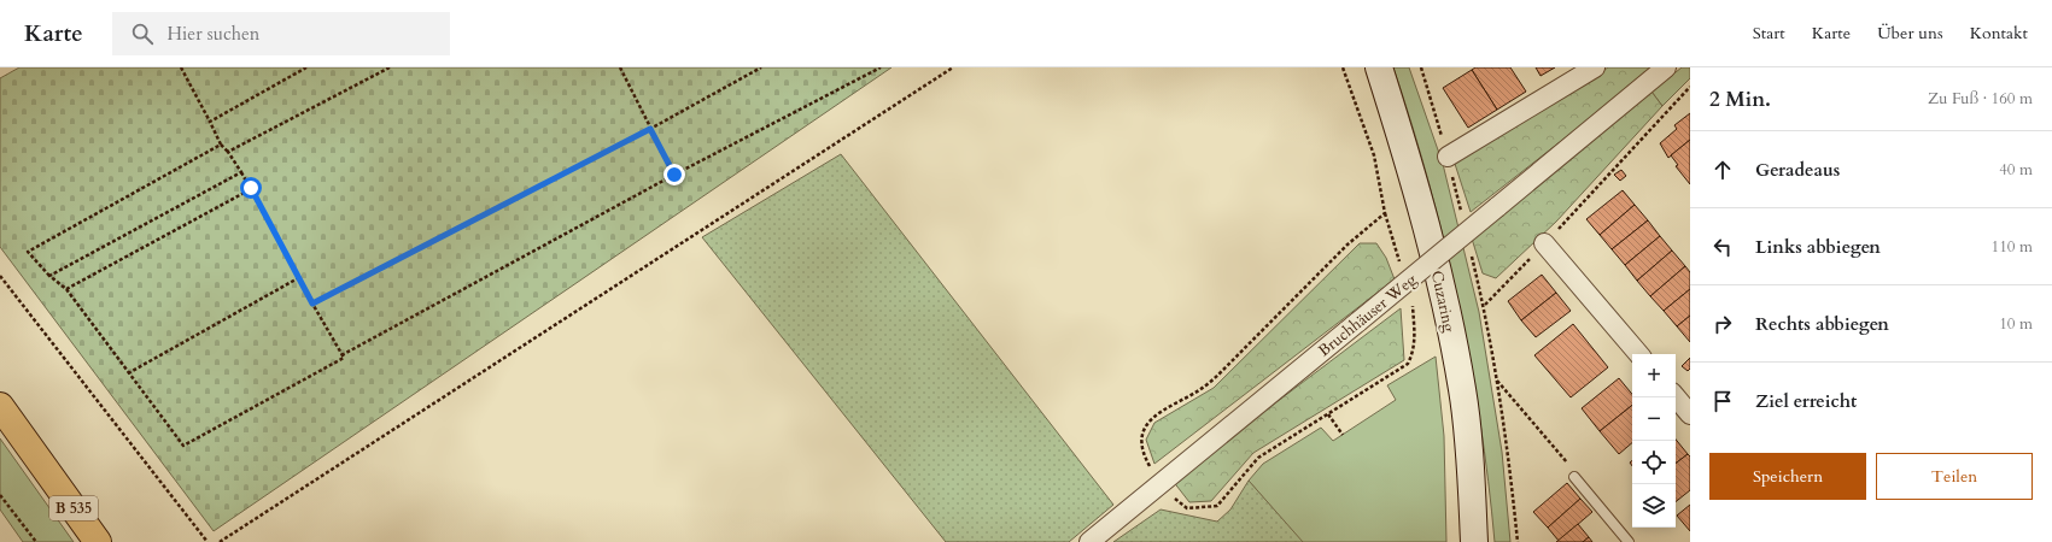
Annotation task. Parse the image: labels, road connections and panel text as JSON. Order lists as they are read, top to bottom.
{
  "streets": {
    "main road": ["Cuzaring", "B 535"],
    "street": ["Bruchhäuser Weg"]
  },
  "page": {
    "header": "Karte",
    "search": "Hier suchen",
    "nav": [
      "Start",
      "Karte",
      "Über uns",
      "Kontakt"
    ],
    "heading": ["2 Min.", "Zu Fuß · 160 m"],
    "list": [
      ["Geradeaus", "40 m"],
      ["Links abbiegen", "110 m"],
      ["Rechts abbiegen", "10 m"],
      "Ziel erreicht"
    ],
    "map_buttons": ["+", "−"],
    "buttons": ["Speichern", "Teilen"]
  }
}
